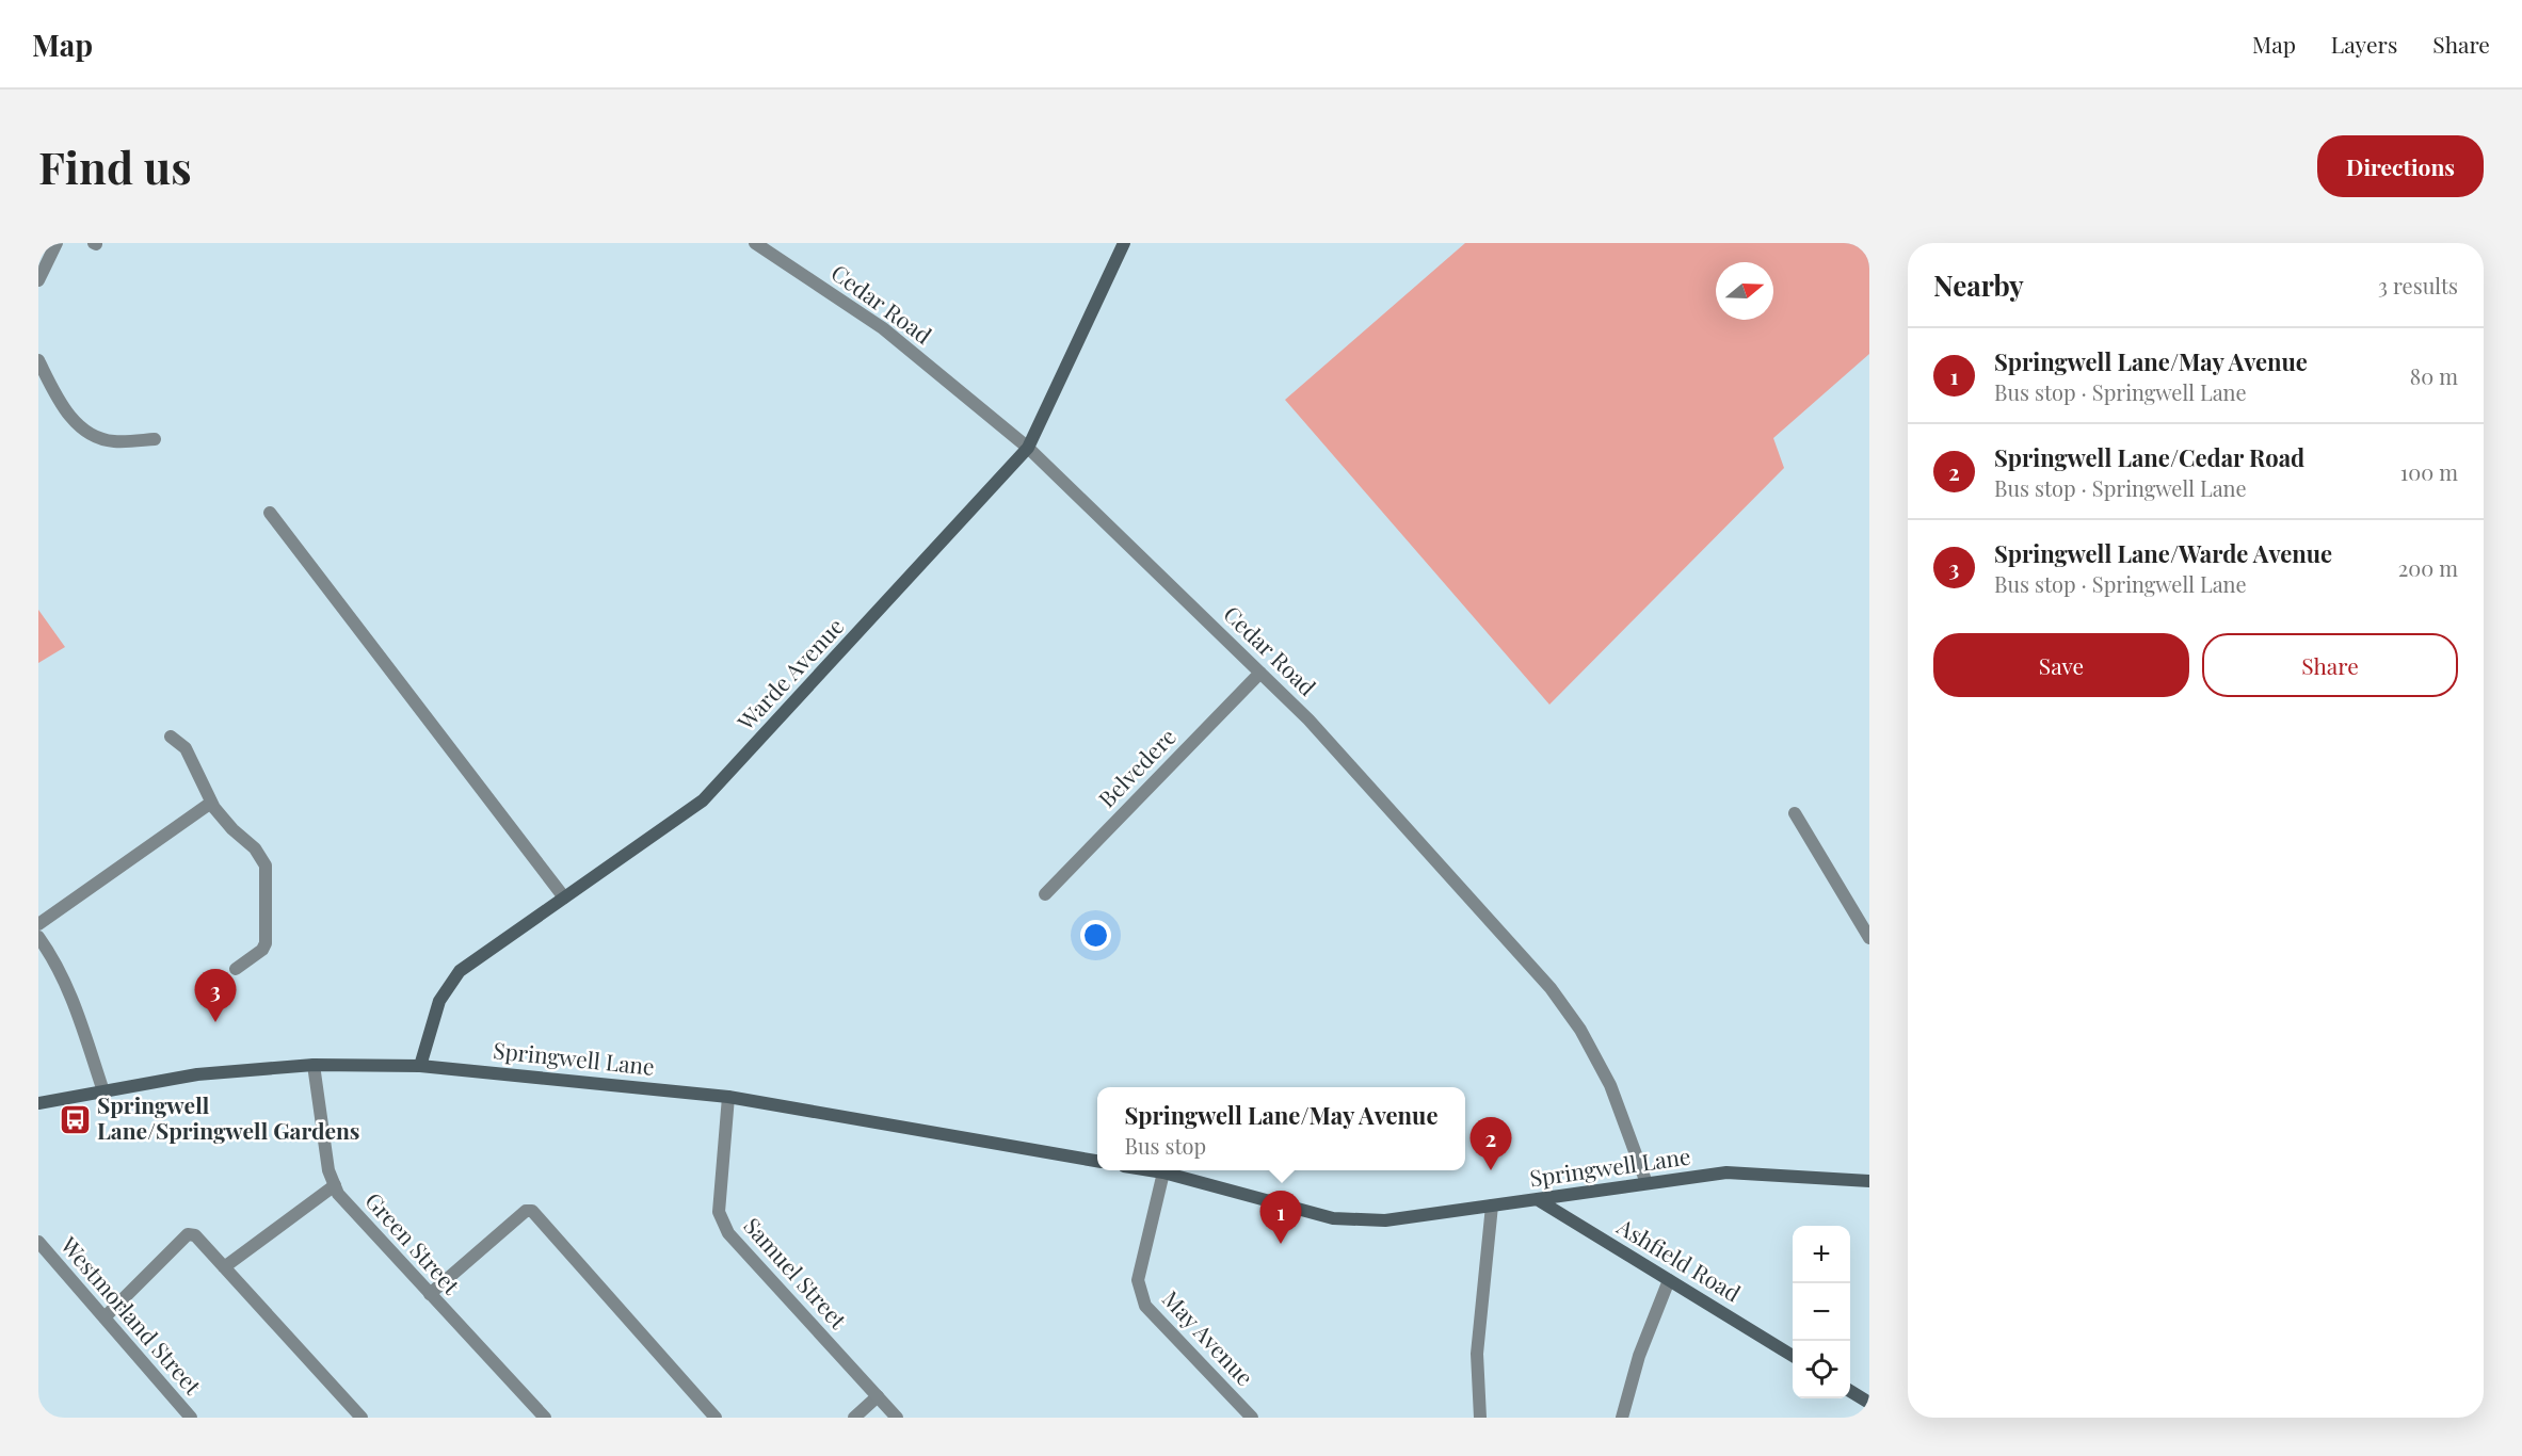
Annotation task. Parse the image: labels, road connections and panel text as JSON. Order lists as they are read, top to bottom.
{
  "streets": {
    "street": [
      "Cedar Road",
      "Warde Avenue",
      "Belvedere",
      "Springwell Lane",
      "Green Street",
      "Ashfield Road",
      "Samuel Street",
      "Westmorland Street",
      "May Avenue"
    ]
  },
  "crossings": [
    ["Cedar Road", "Warde Avenue"],
    ["Cedar Road", "Belvedere"],
    ["Cedar Road", "Springwell Lane"],
    ["Warde Avenue", "Springwell Lane"],
    ["Springwell Lane", "Green Street"],
    ["Springwell Lane", "Ashfield Road"],
    ["Springwell Lane", "Samuel Street"],
    ["Springwell Lane", "May Avenue"]
  ],
  "places": {
    "bus stop": ["Springwell Lane/Springwell Gardens"]
  },
  "north": "right",
  "page": {
    "header": "Map",
    "nav": ["Map", "Layers", "Share"],
    "buttons": [
      "Directions",
      ["Save", "Share"]
    ],
    "title": "Find us",
    "heading": ["Nearby", "3 results"],
    "list": [
      {
        "mark": "1",
        "name": "Springwell Lane/May Avenue",
        "note": "Bus stop · Springwell Lane",
        "value": "80 m"
      },
      {
        "mark": "2",
        "name": "Springwell Lane/Cedar Road",
        "note": "Bus stop · Springwell Lane",
        "value": "100 m"
      },
      {
        "mark": "3",
        "name": "Springwell Lane/Warde Avenue",
        "note": "Bus stop · Springwell Lane",
        "value": "200 m"
      }
    ],
    "pins": ["3", "2", "1"],
    "popup": ["Springwell Lane/May Avenue", "Bus stop"],
    "map_buttons": ["+", "−"]
  }
}
